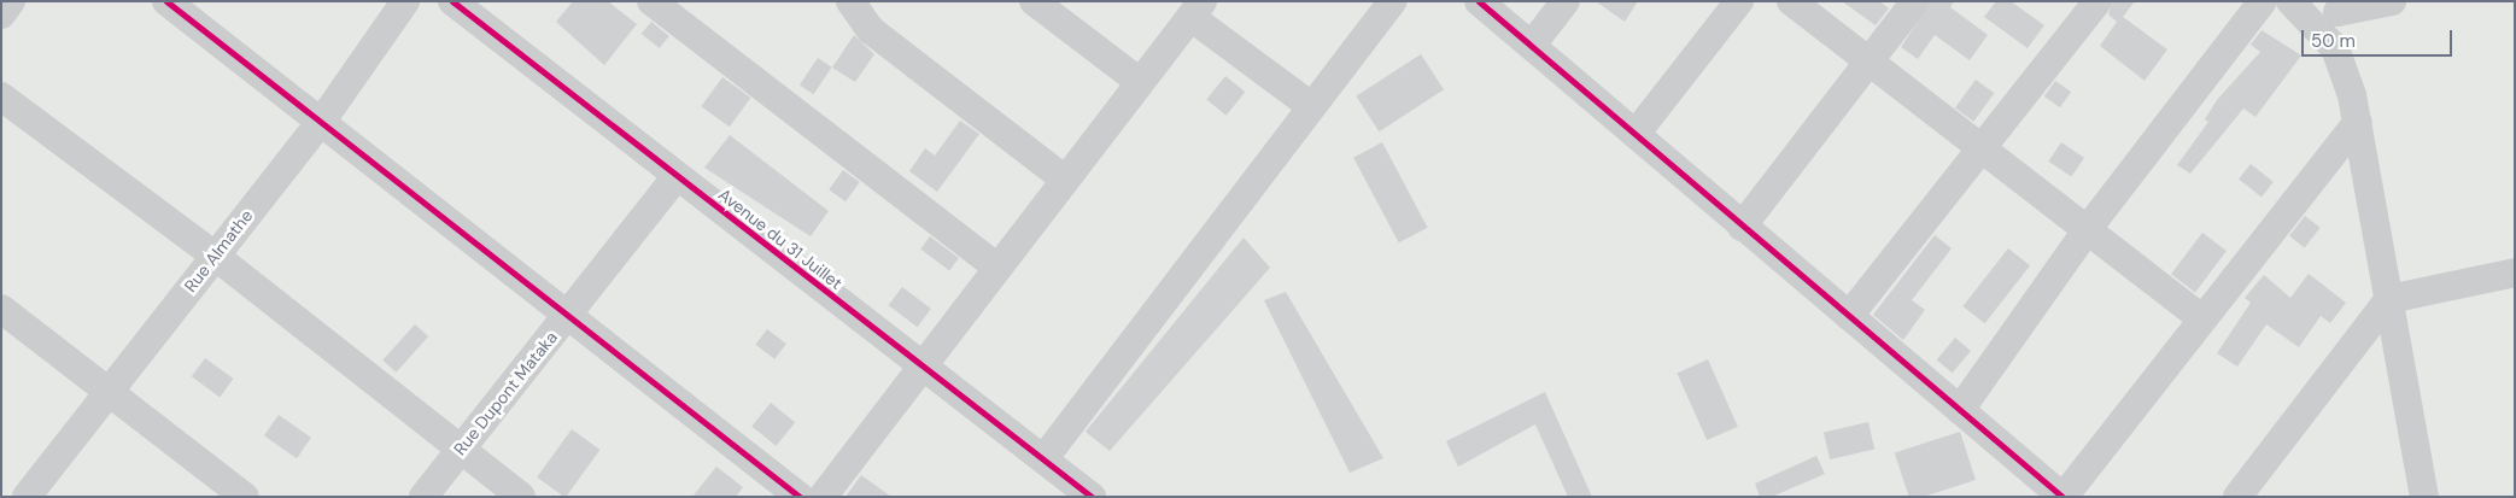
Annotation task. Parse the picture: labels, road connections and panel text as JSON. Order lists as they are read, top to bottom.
{
  "streets": {
    "street": ["Avenue du 31 Juillet", "Rue Almathe", "Rue Dupont Mataka"]
  },
  "crossings": [
    ["Avenue du 31 Juillet", "Rue Dupont Mataka"]
  ],
  "scale_bar": "50 m"
}
